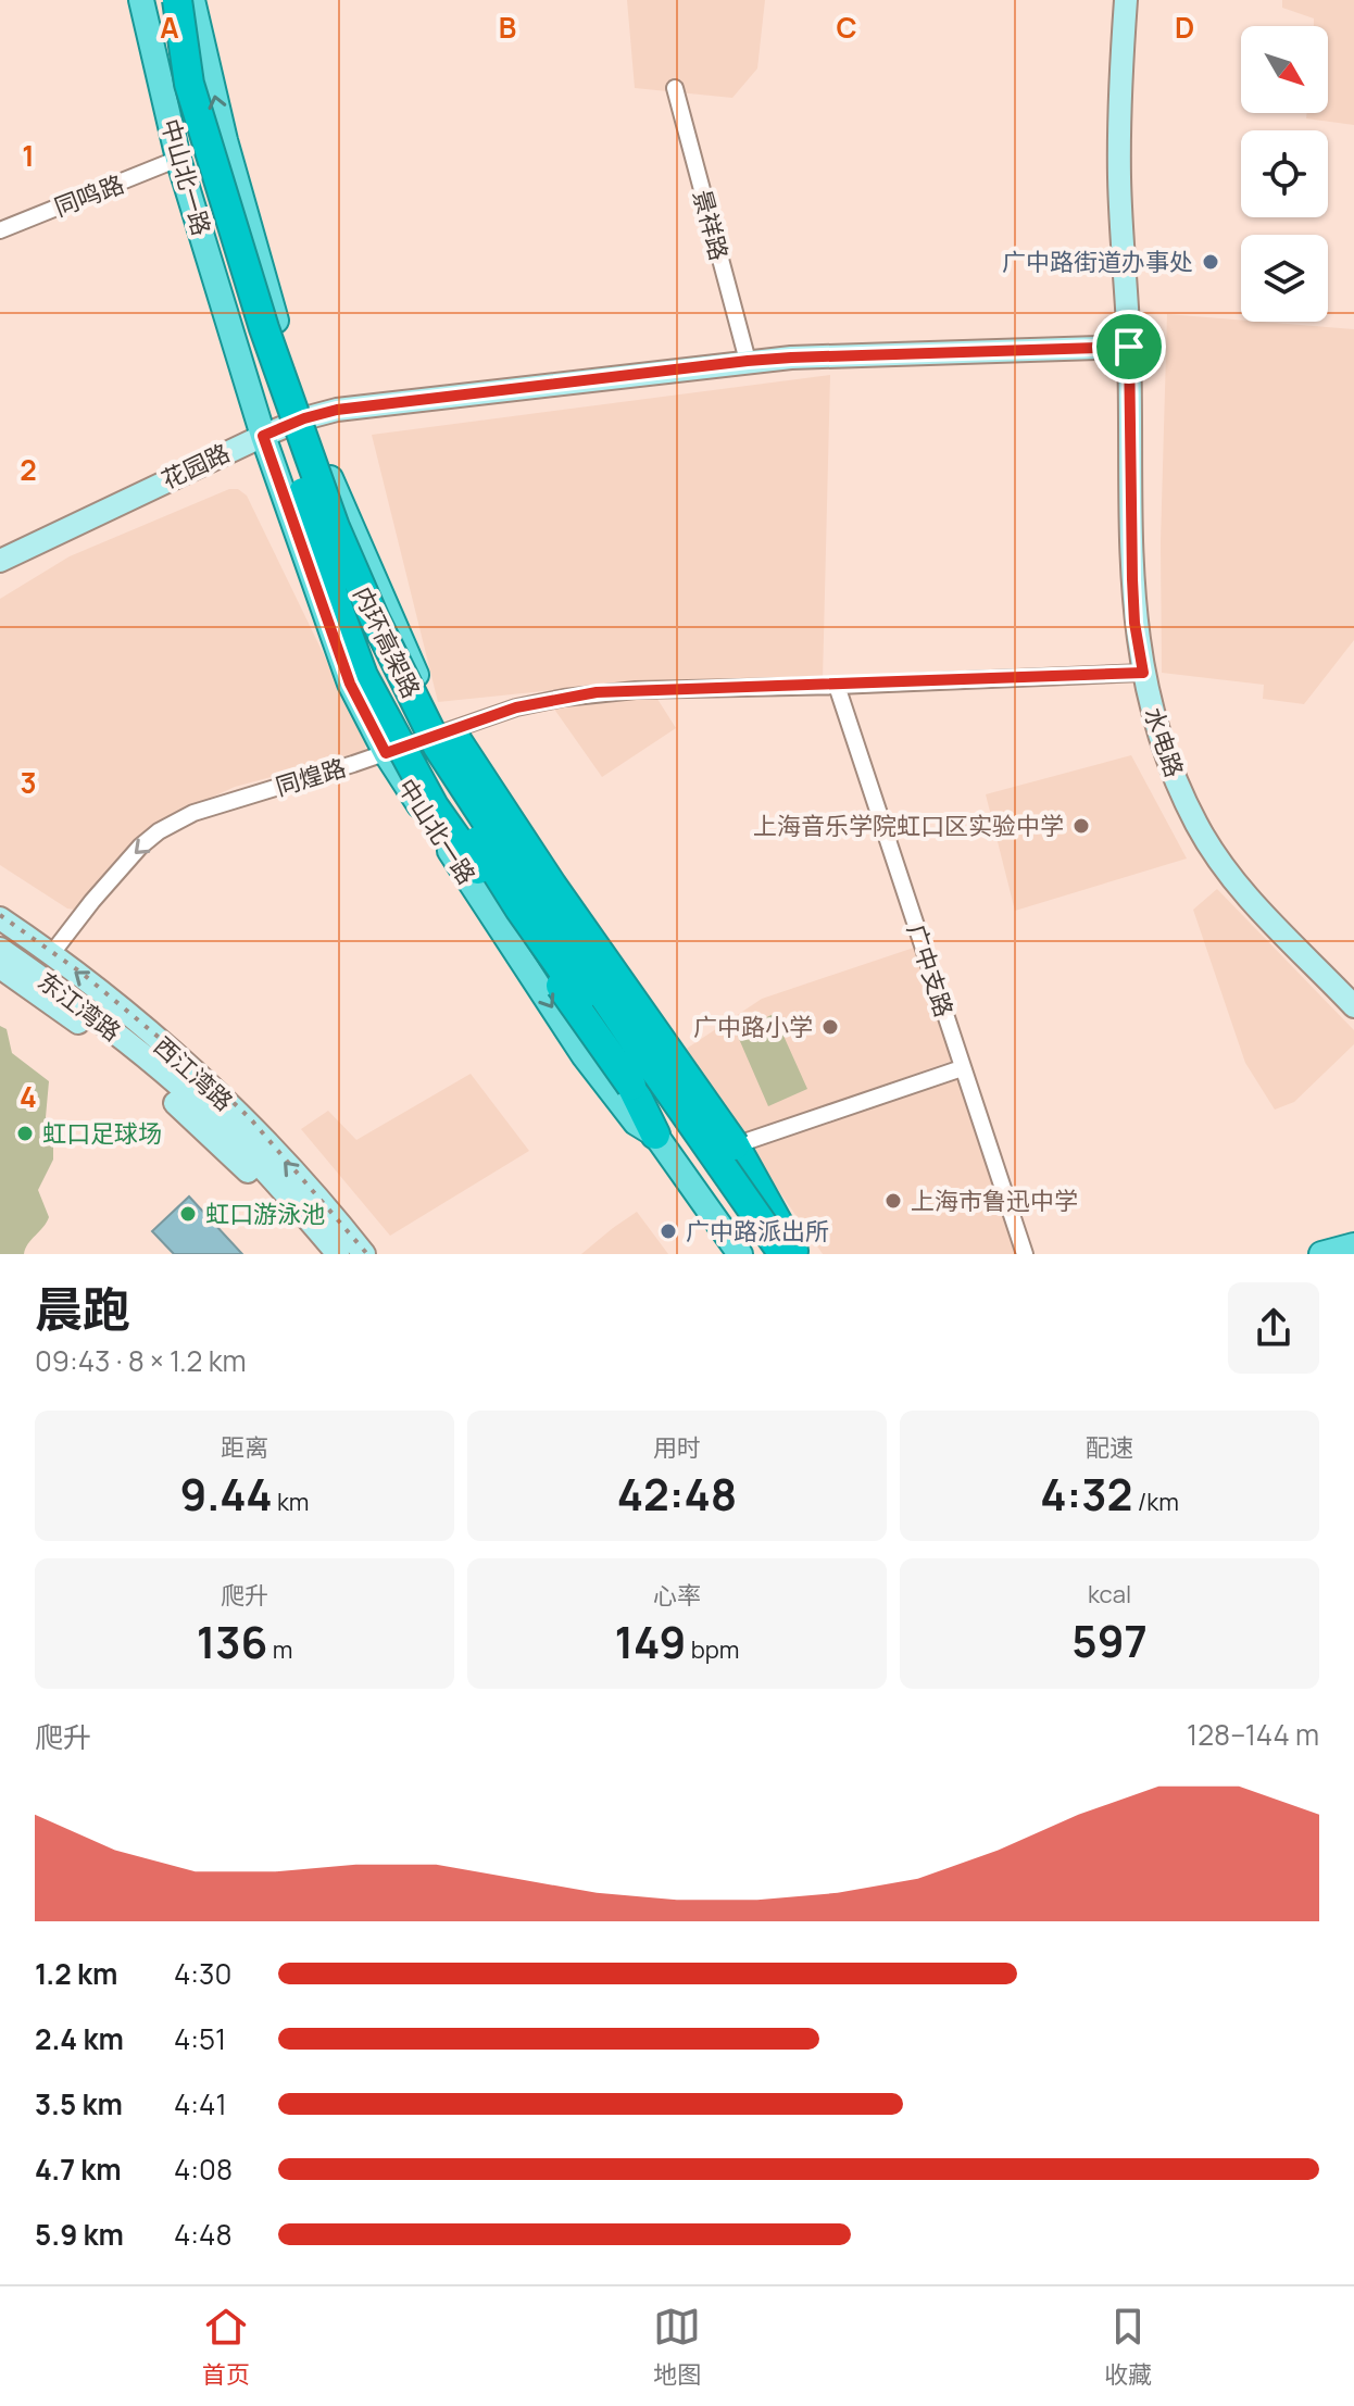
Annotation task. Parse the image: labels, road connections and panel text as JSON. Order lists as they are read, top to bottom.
{
  "streets": {
    "highway": ["内环高架路"],
    "main road": [
      "中山北一路",
      "花园路",
      "水电路",
      "东江湾路",
      "西江湾路"
    ],
    "street": [
      "同鸣路",
      "景祥路",
      "同煌路",
      "广中支路"
    ]
  },
  "crossings": [
    ["中山北一路", "同鸣路"],
    ["中山北一路", "花园路"],
    ["中山北一路", "同煌路"],
    ["景祥路", "花园路"],
    ["花园路", "水电路"],
    ["水电路", "同煌路"],
    ["同煌路", "广中支路"],
    ["同煌路", "西江湾路"]
  ],
  "one_way": ["西江湾路"],
  "places": [
    "广中路街道办事处",
    "上海音乐学院虹口区实验中学",
    "广中路小学",
    "虹口足球场",
    "上海市鲁迅中学",
    "虹口游泳池",
    "广中路派出所"
  ],
  "north": "bottom right",
  "page": {
    "heading": ["晨跑", "09:43 · 8 × 1.2 km"],
    "stats": [
      ["距离", "9.44 km"],
      ["用时", "42:48"],
      ["配速", "4:32 /km"],
      ["爬升", "136 m"],
      ["心率", "149 bpm"],
      ["kcal", "597"]
    ],
    "chart": ["爬升", "128–144 m"],
    "list": [
      {
        "name": "1.2 km",
        "note": "4:30"
      },
      {
        "name": "2.4 km",
        "note": "4:51"
      },
      {
        "name": "3.5 km",
        "note": "4:41"
      },
      {
        "name": "4.7 km",
        "note": "4:08"
      },
      {
        "name": "5.9 km",
        "note": "4:48"
      }
    ],
    "tabs": ["首页", "地图", "收藏"]
  },
  "grid": {
    "columns": [
      "A",
      "B",
      "C",
      "D"
    ],
    "rows": [
      "1",
      "2",
      "3",
      "4"
    ]
  }
}
